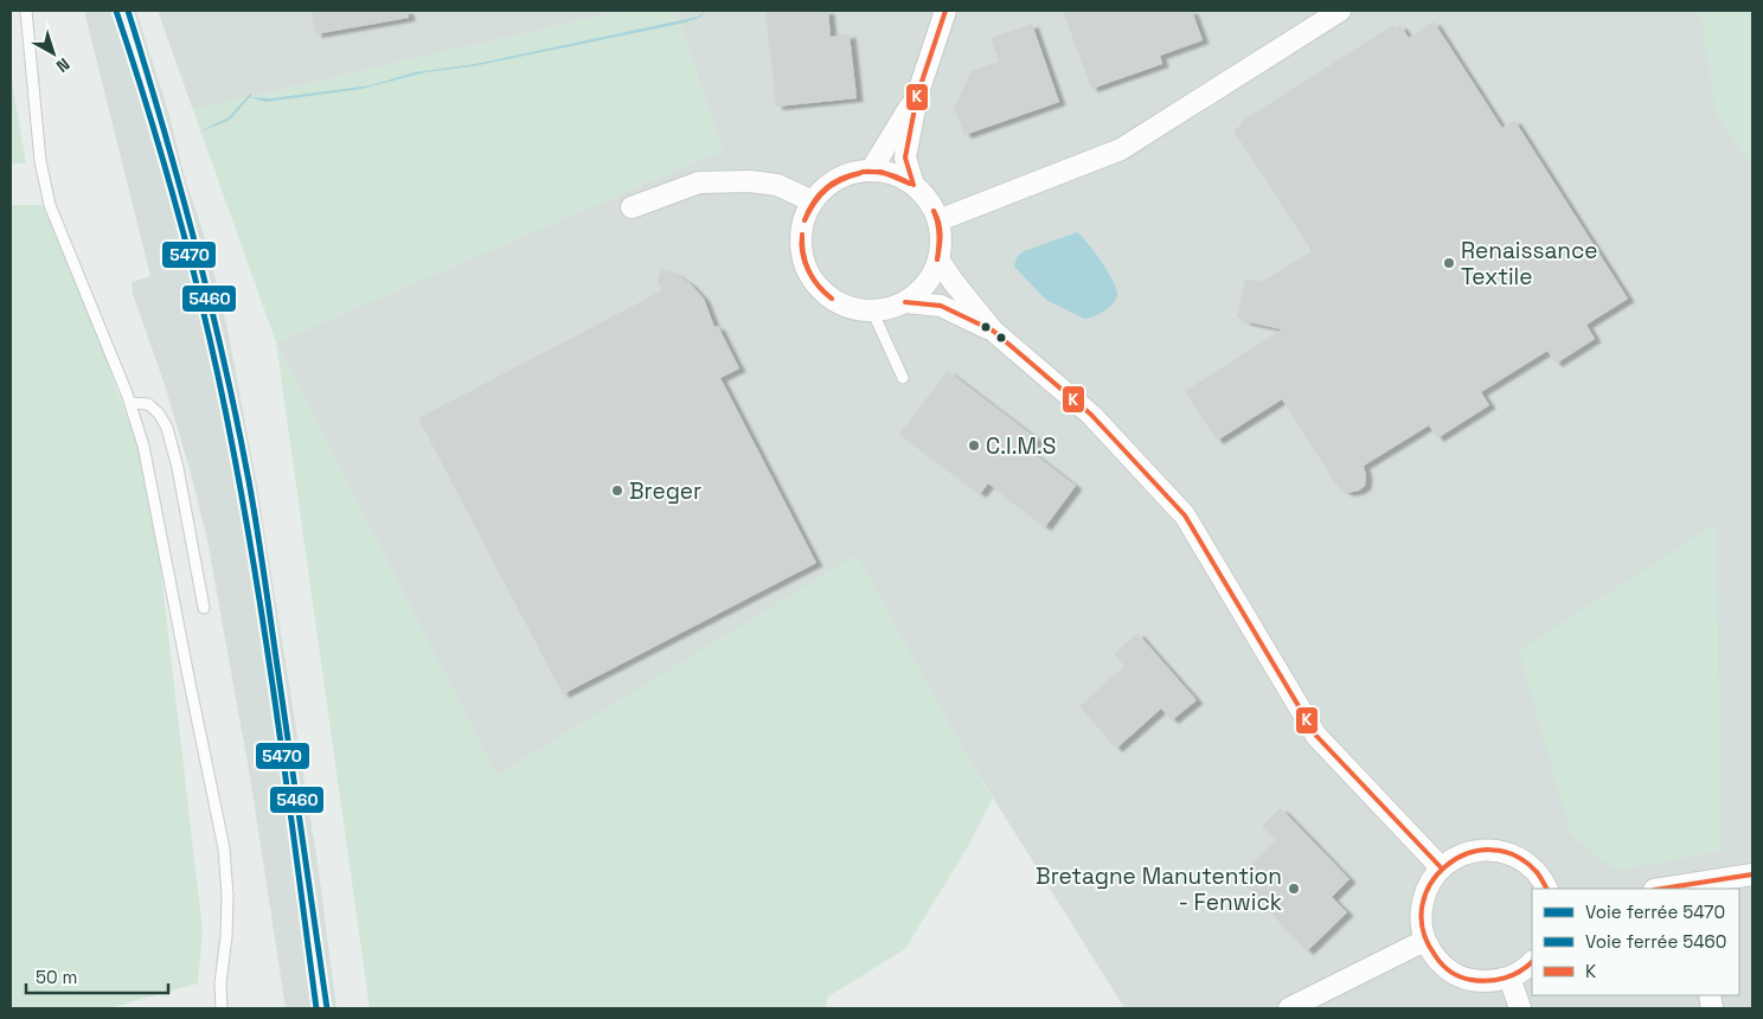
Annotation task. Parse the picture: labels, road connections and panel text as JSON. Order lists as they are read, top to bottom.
{
  "places": [
    "Renaissance Textile",
    "C.I.M.S",
    "Breger",
    "Bretagne Manutention - Fenwick"
  ],
  "lines": ["rail line 5470", "rail line 5460", "transit line K"],
  "legend": ["Voie ferrée 5470", "Voie ferrée 5460", "K"],
  "scale_bar": "50 m",
  "north": "bottom right"
}
